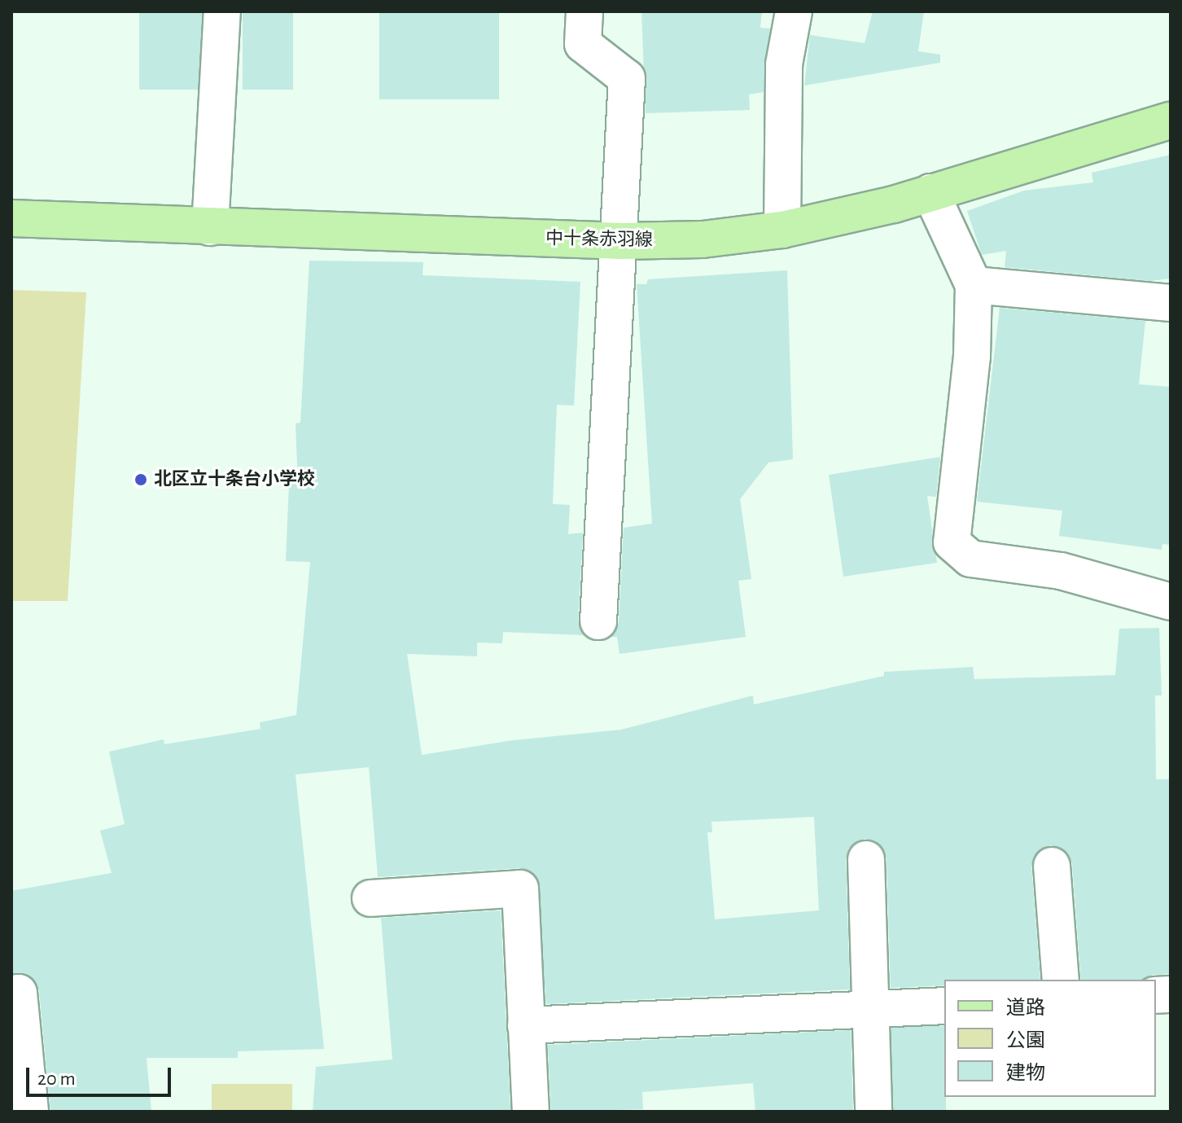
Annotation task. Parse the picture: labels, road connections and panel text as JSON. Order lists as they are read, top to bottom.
{
  "streets": {
    "main road": ["中十条赤羽線"]
  },
  "places": ["北区立十条台小学校"],
  "legend": ["道路", "公園", "建物"],
  "scale_bar": "20 m"
}
